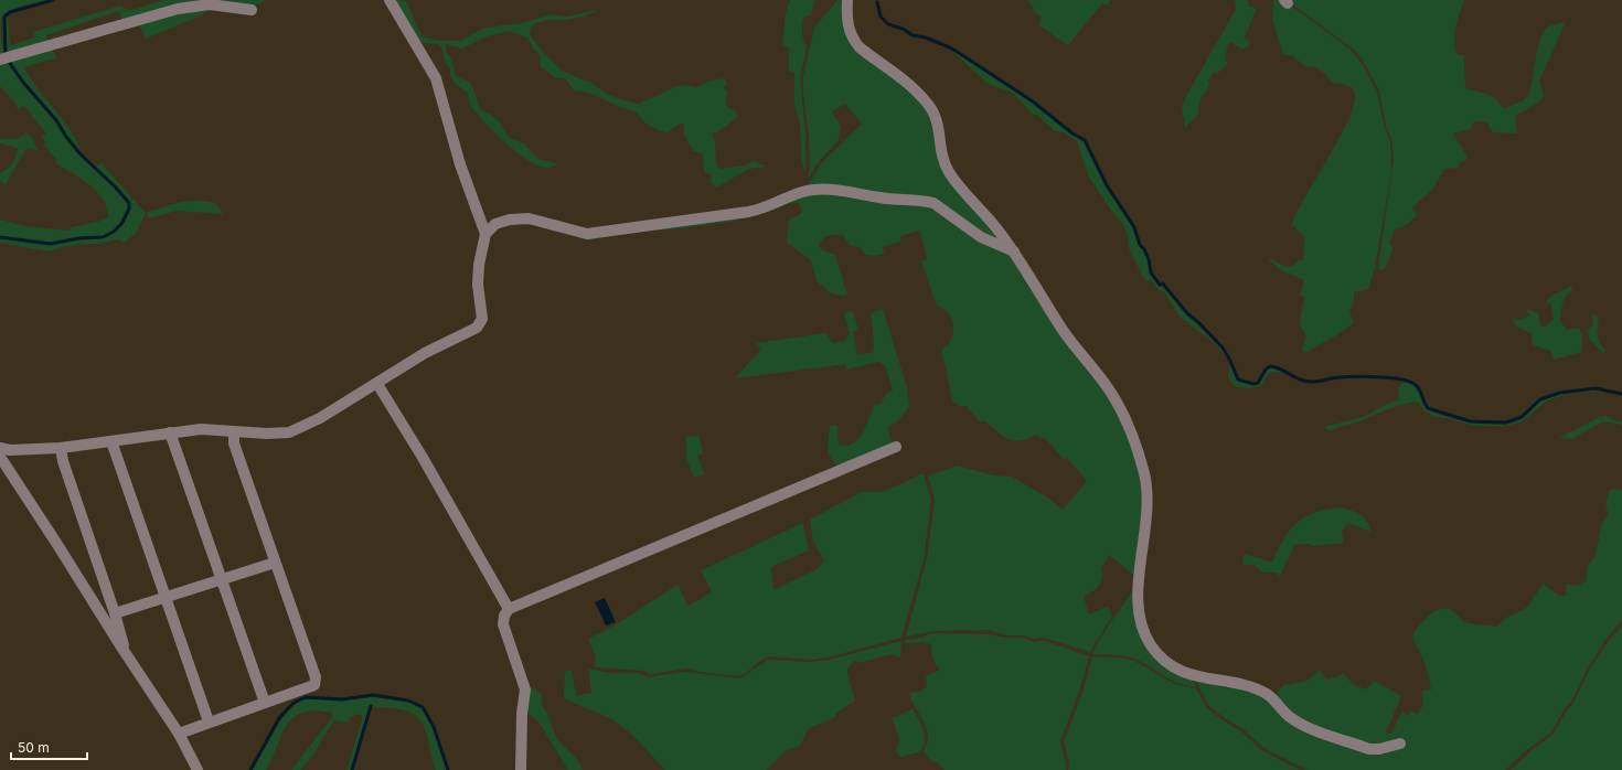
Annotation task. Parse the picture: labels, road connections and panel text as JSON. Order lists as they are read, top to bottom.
{
  "scale_bar": "50 m"
}
